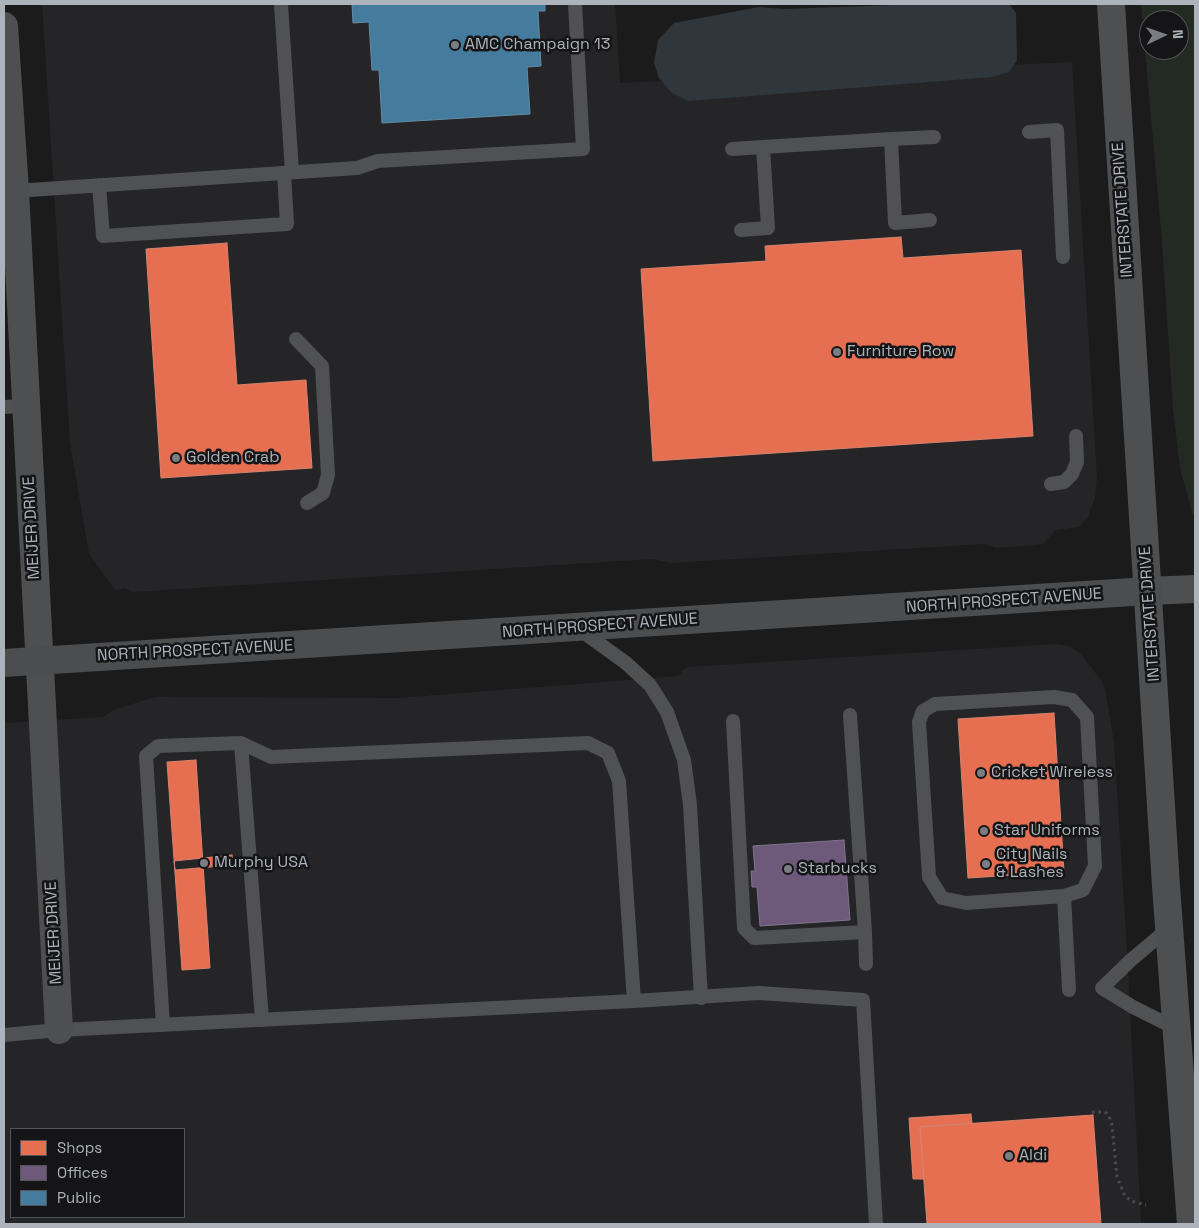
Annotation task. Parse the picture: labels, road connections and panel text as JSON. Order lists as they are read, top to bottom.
{
  "streets": {
    "main road": ["INTERSTATE DRIVE", "MEIJER DRIVE", "NORTH PROSPECT AVENUE"]
  },
  "crossings": [
    ["INTERSTATE DRIVE", "NORTH PROSPECT AVENUE"],
    ["MEIJER DRIVE", "NORTH PROSPECT AVENUE"]
  ],
  "places": [
    "AMC Champaign 13",
    "Furniture Row",
    "Golden Crab",
    "Cricket Wireless",
    "Star Uniforms",
    "Murphy USA",
    "City Nails & Lashes",
    "Starbucks",
    "Aldi"
  ],
  "legend": ["Shops", "Offices", "Public"],
  "north": "right"
}
